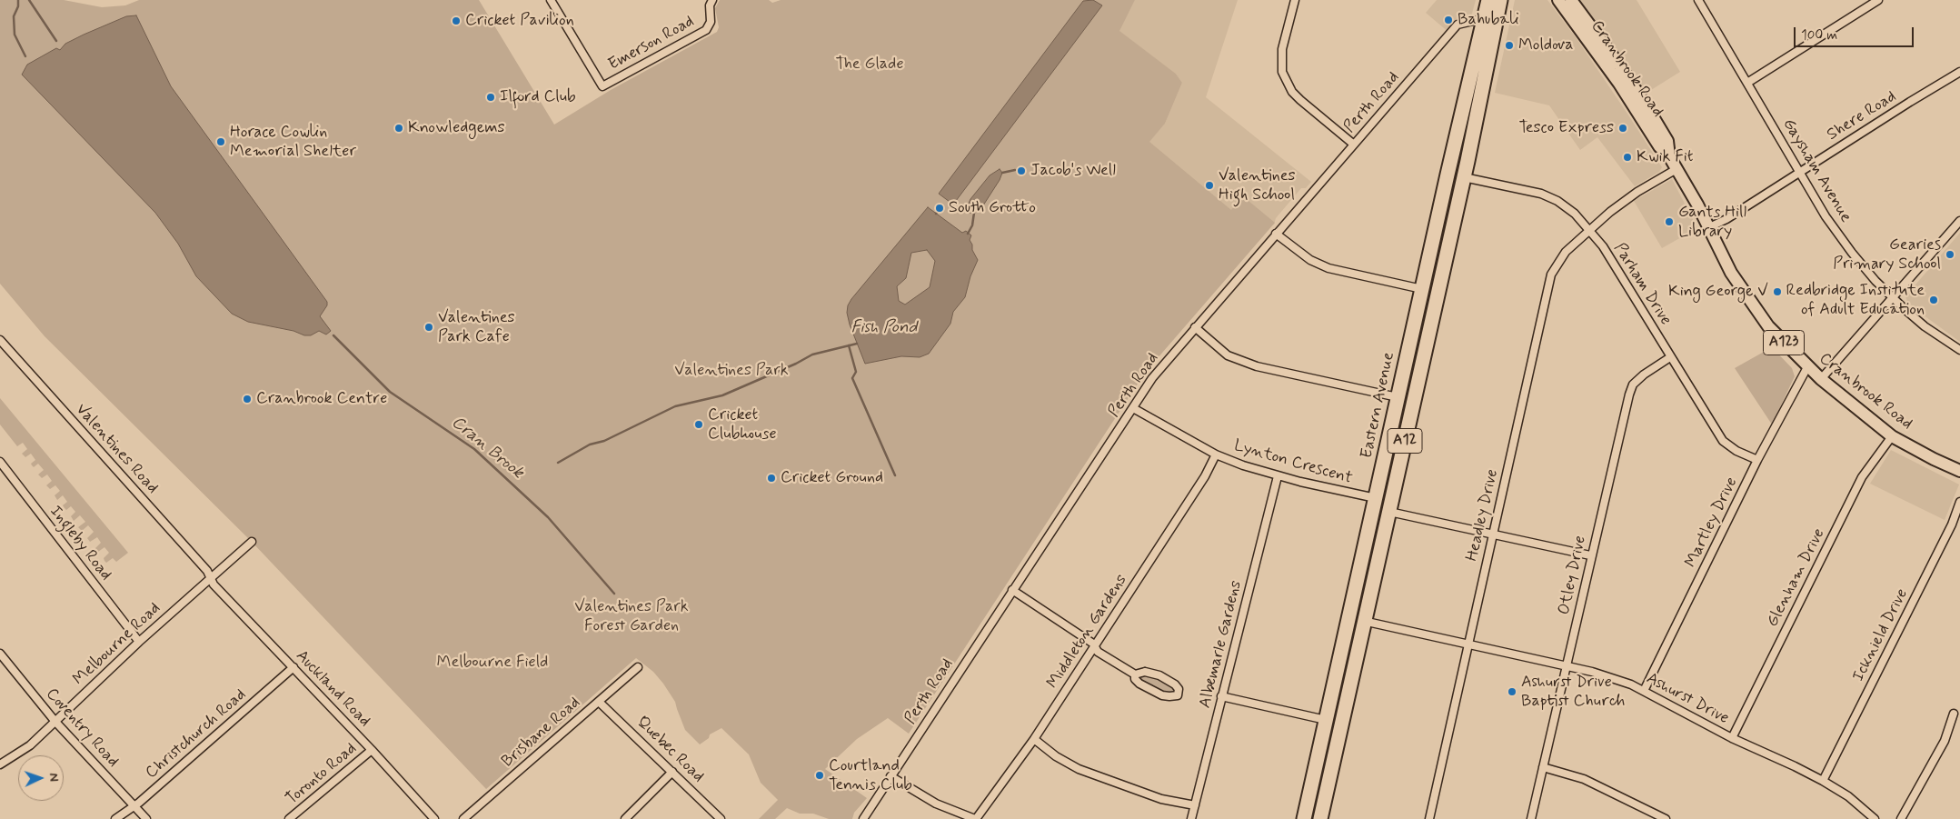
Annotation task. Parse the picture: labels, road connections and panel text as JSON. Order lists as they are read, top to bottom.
{
  "streets": {
    "highway": ["Eastern Avenue", "A12"],
    "main road": ["Cranbrook Road", "A123"],
    "street": [
      "Emerson Road",
      "Perth Road",
      "Shere Road",
      "Gaysham Avenue",
      "Parham Drive",
      "Valentines Road",
      "Lynton Crescent",
      "Headley Drive",
      "Martley Drive",
      "Ingleby Road",
      "Otley Drive",
      "Glenham Drive",
      "Middleton Gardens",
      "Icknield Drive",
      "Melbourne Road",
      "Albemarle Gardens",
      "Auckland Road",
      "Ashurst Drive",
      "Coventry Road",
      "Brisbane Road",
      "Christchurch Road",
      "Quebec Road",
      "Toronto Road"
    ]
  },
  "crossings": [
    ["Cranbrook Road", "Shere Road"],
    ["Cranbrook Road", "Headley Drive"],
    ["Cranbrook Road", "Martley Drive"],
    ["Cranbrook Road", "Glenham Drive"],
    ["Perth Road", "Eastern Avenue"],
    ["Perth Road", "Lynton Crescent"],
    ["Shere Road", "Gaysham Avenue"],
    ["Parham Drive", "Eastern Avenue"],
    ["Parham Drive", "Headley Drive"],
    ["Parham Drive", "Martley Drive"],
    ["Parham Drive", "Otley Drive"],
    ["Eastern Avenue", "Lynton Crescent"],
    ["Eastern Avenue", "Ashurst Drive"],
    ["Valentines Road", "Melbourne Road"],
    ["Valentines Road", "Auckland Road"],
    ["Lynton Crescent", "Middleton Gardens"],
    ["Lynton Crescent", "Albemarle Gardens"],
    ["Headley Drive", "Ashurst Drive"],
    ["Martley Drive", "Ashurst Drive"],
    ["Ingleby Road", "Melbourne Road"],
    ["Otley Drive", "Ashurst Drive"],
    ["Glenham Drive", "Ashurst Drive"],
    ["Icknield Drive", "Ashurst Drive"],
    ["Melbourne Road", "Auckland Road"],
    ["Melbourne Road", "Coventry Road"],
    ["Auckland Road", "Christchurch Road"],
    ["Auckland Road", "Toronto Road"],
    ["Coventry Road", "Christchurch Road"],
    ["Brisbane Road", "Quebec Road"]
  ],
  "water": ["Fish Pond", "Cran Brook"],
  "parks": [
    "The Glade",
    "Valentines Park",
    "Valentines Park Forest Garden",
    "Melbourne Field"
  ],
  "places": [
    "Bahubali",
    "Cricket Pavilion",
    "Moldova",
    "Ilford Club",
    "Knowledgems",
    "Tesco Express",
    "Horace Cowlin Memorial Shelter",
    "Kwik Fit",
    "Jacob's Well",
    "Valentines High School",
    "South Grotto",
    "Gants Hill Library",
    "Gearies Primary School",
    "King George V",
    "Redbridge Institute of Adult Education",
    "Valentines Park Cafe",
    "Cranbrook Centre",
    "Cricket Clubhouse",
    "Cricket Ground",
    "Ashurst Drive Baptist Church",
    "Courtland Tennis Club"
  ],
  "scale_bar": "100 m",
  "north": "right"
}
